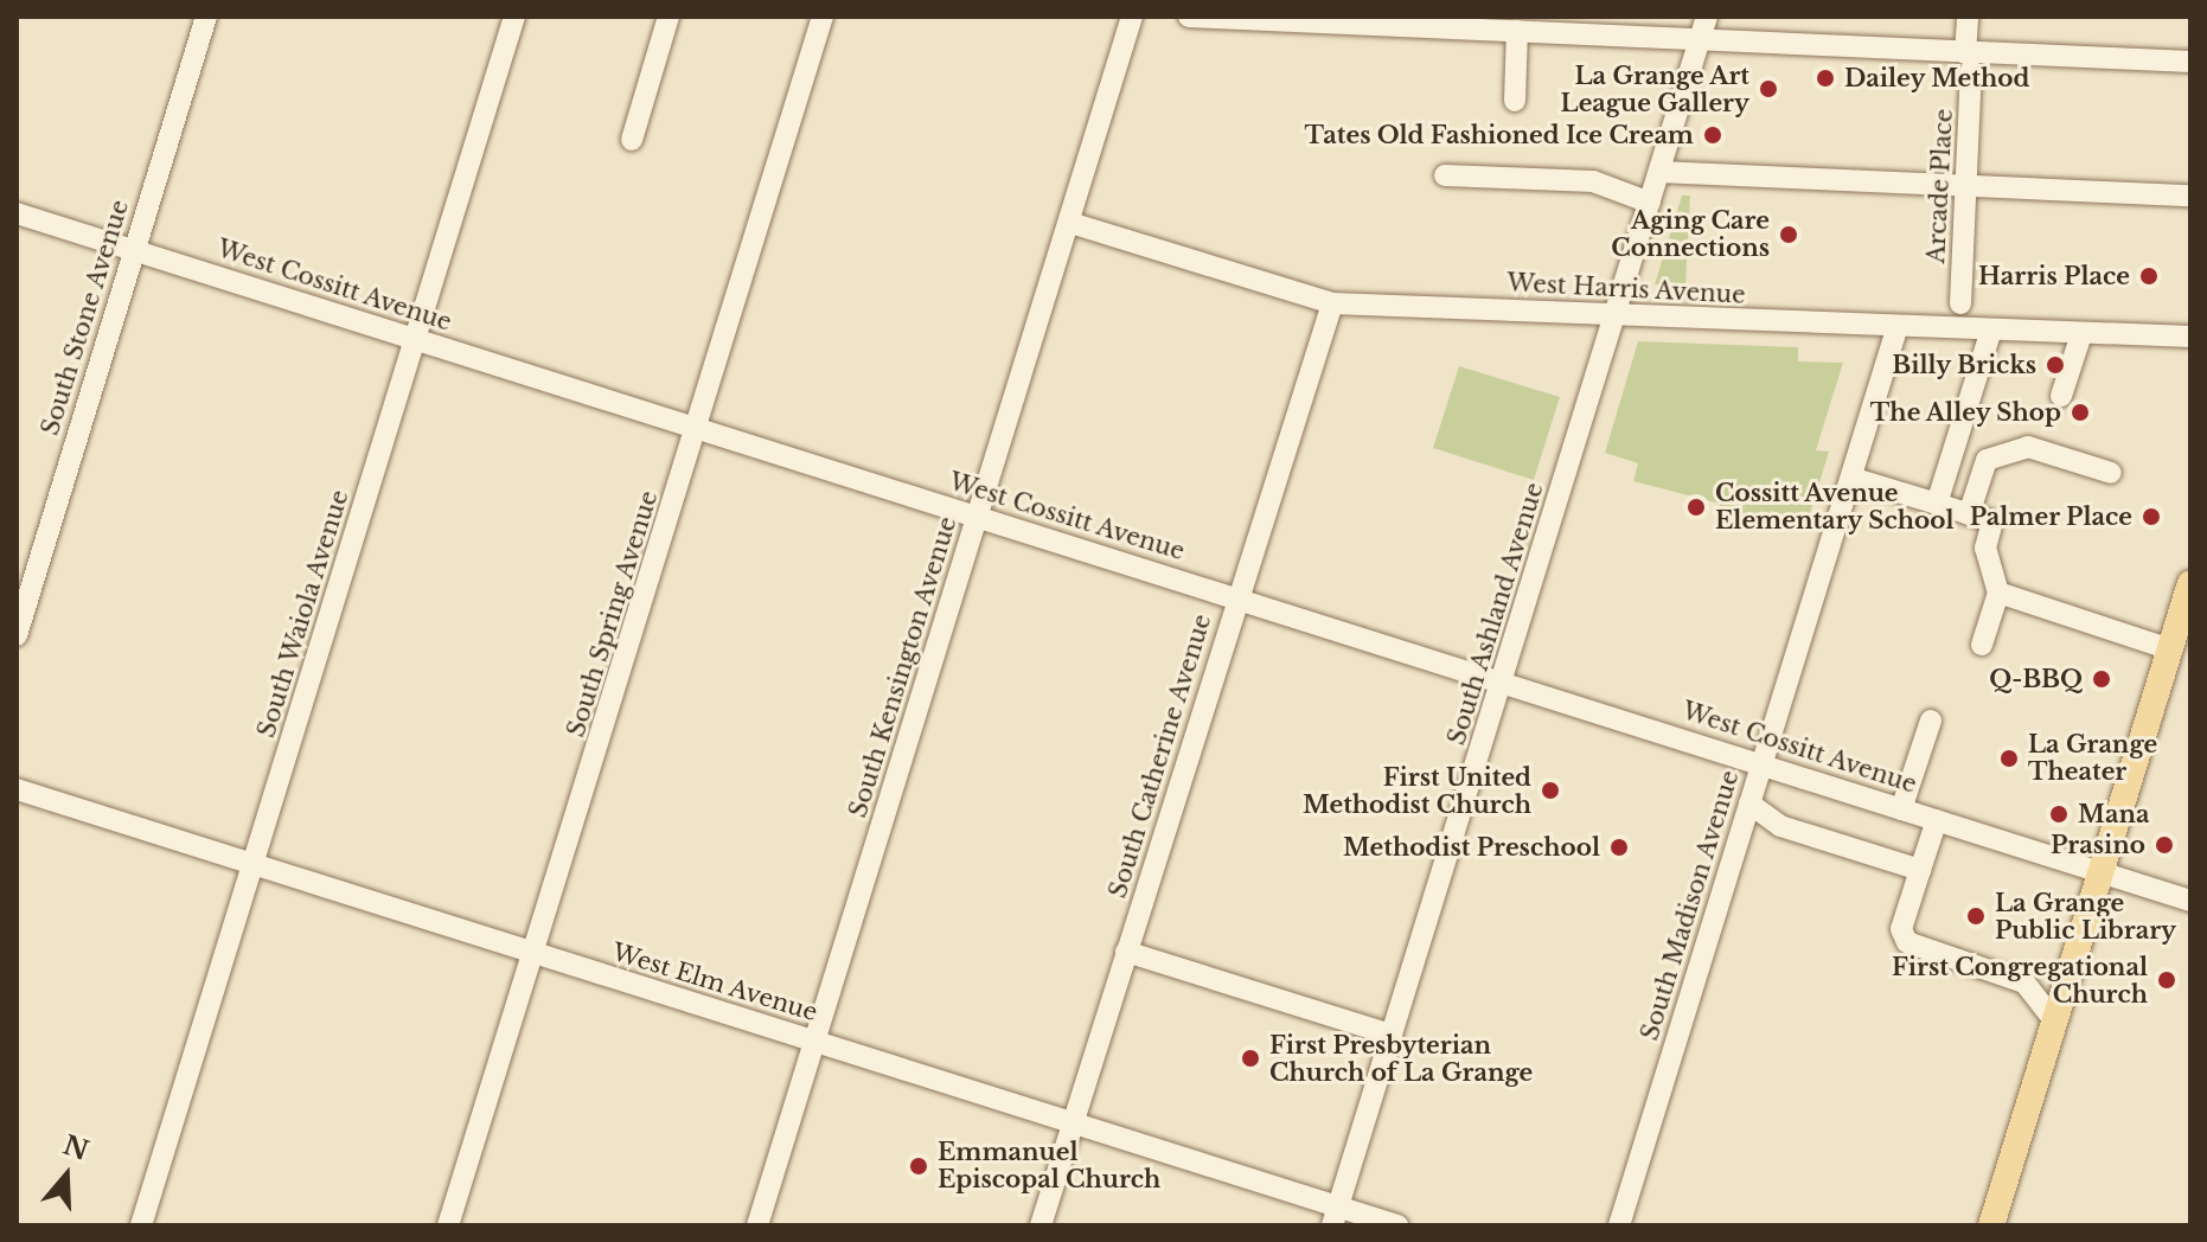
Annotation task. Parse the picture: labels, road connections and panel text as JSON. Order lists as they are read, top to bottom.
{
  "streets": {
    "street": [
      "Arcade Place",
      "West Cossitt Avenue",
      "West Harris Avenue",
      "South Stone Avenue",
      "South Waiola Avenue",
      "South Spring Avenue",
      "South Ashland Avenue",
      "South Kensington Avenue",
      "South Catherine Avenue",
      "South Madison Avenue",
      "West Elm Avenue"
    ]
  },
  "crossings": [
    ["West Cossitt Avenue", "South Stone Avenue"],
    ["West Cossitt Avenue", "South Waiola Avenue"],
    ["West Cossitt Avenue", "South Spring Avenue"],
    ["West Cossitt Avenue", "South Ashland Avenue"],
    ["West Cossitt Avenue", "South Kensington Avenue"],
    ["West Cossitt Avenue", "South Catherine Avenue"],
    ["West Cossitt Avenue", "South Madison Avenue"],
    ["West Harris Avenue", "South Ashland Avenue"],
    ["West Harris Avenue", "South Kensington Avenue"],
    ["West Harris Avenue", "South Catherine Avenue"],
    ["West Harris Avenue", "South Madison Avenue"],
    ["South Waiola Avenue", "West Elm Avenue"],
    ["South Spring Avenue", "West Elm Avenue"],
    ["South Ashland Avenue", "West Elm Avenue"],
    ["South Kensington Avenue", "West Elm Avenue"],
    ["South Catherine Avenue", "West Elm Avenue"]
  ],
  "places": [
    "Dailey Method",
    "La Grange Art League Gallery",
    "Tates Old Fashioned Ice Cream",
    "Aging Care Connections",
    "Harris Place",
    "Billy Bricks",
    "The Alley Shop",
    "Cossitt Avenue Elementary School",
    "Palmer Place",
    "Q-BBQ",
    "La Grange Theater",
    "First United Methodist Church",
    "Mana",
    "Prasino",
    "Methodist Preschool",
    "La Grange Public Library",
    "First Congregational Church",
    "First Presbyterian Church of La Grange",
    "Emmanuel Episcopal Church"
  ],
  "north": "top"
}
